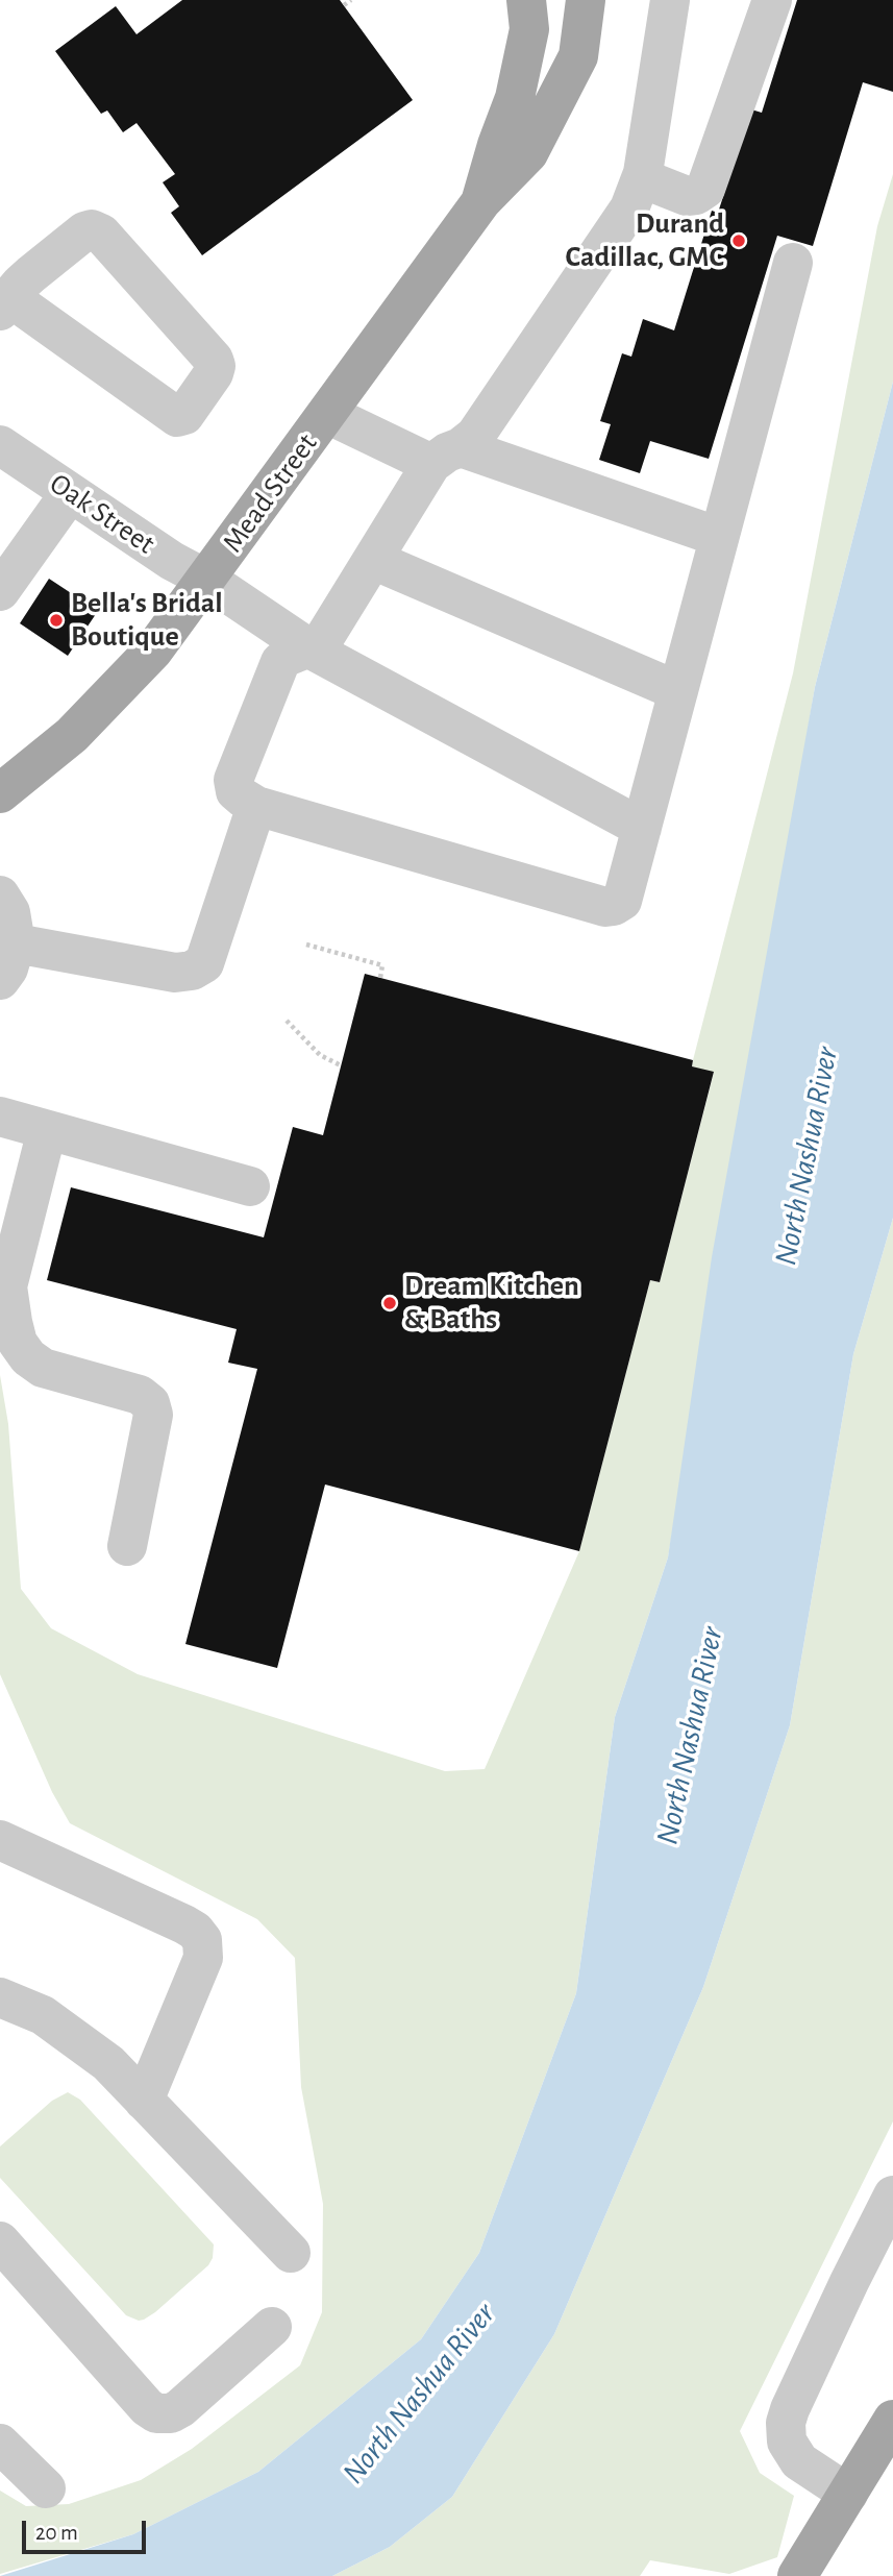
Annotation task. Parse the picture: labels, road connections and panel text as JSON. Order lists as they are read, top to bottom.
{
  "streets": {
    "main road": ["Mead Street"],
    "street": ["Oak Street"]
  },
  "crossings": [
    ["Mead Street", "Oak Street"]
  ],
  "water": ["North Nashua River"],
  "places": ["Durand Cadillac, GMC", "Bella's Bridal Boutique", "Dream Kitchen & Baths"],
  "scale_bar": "20 m"
}
